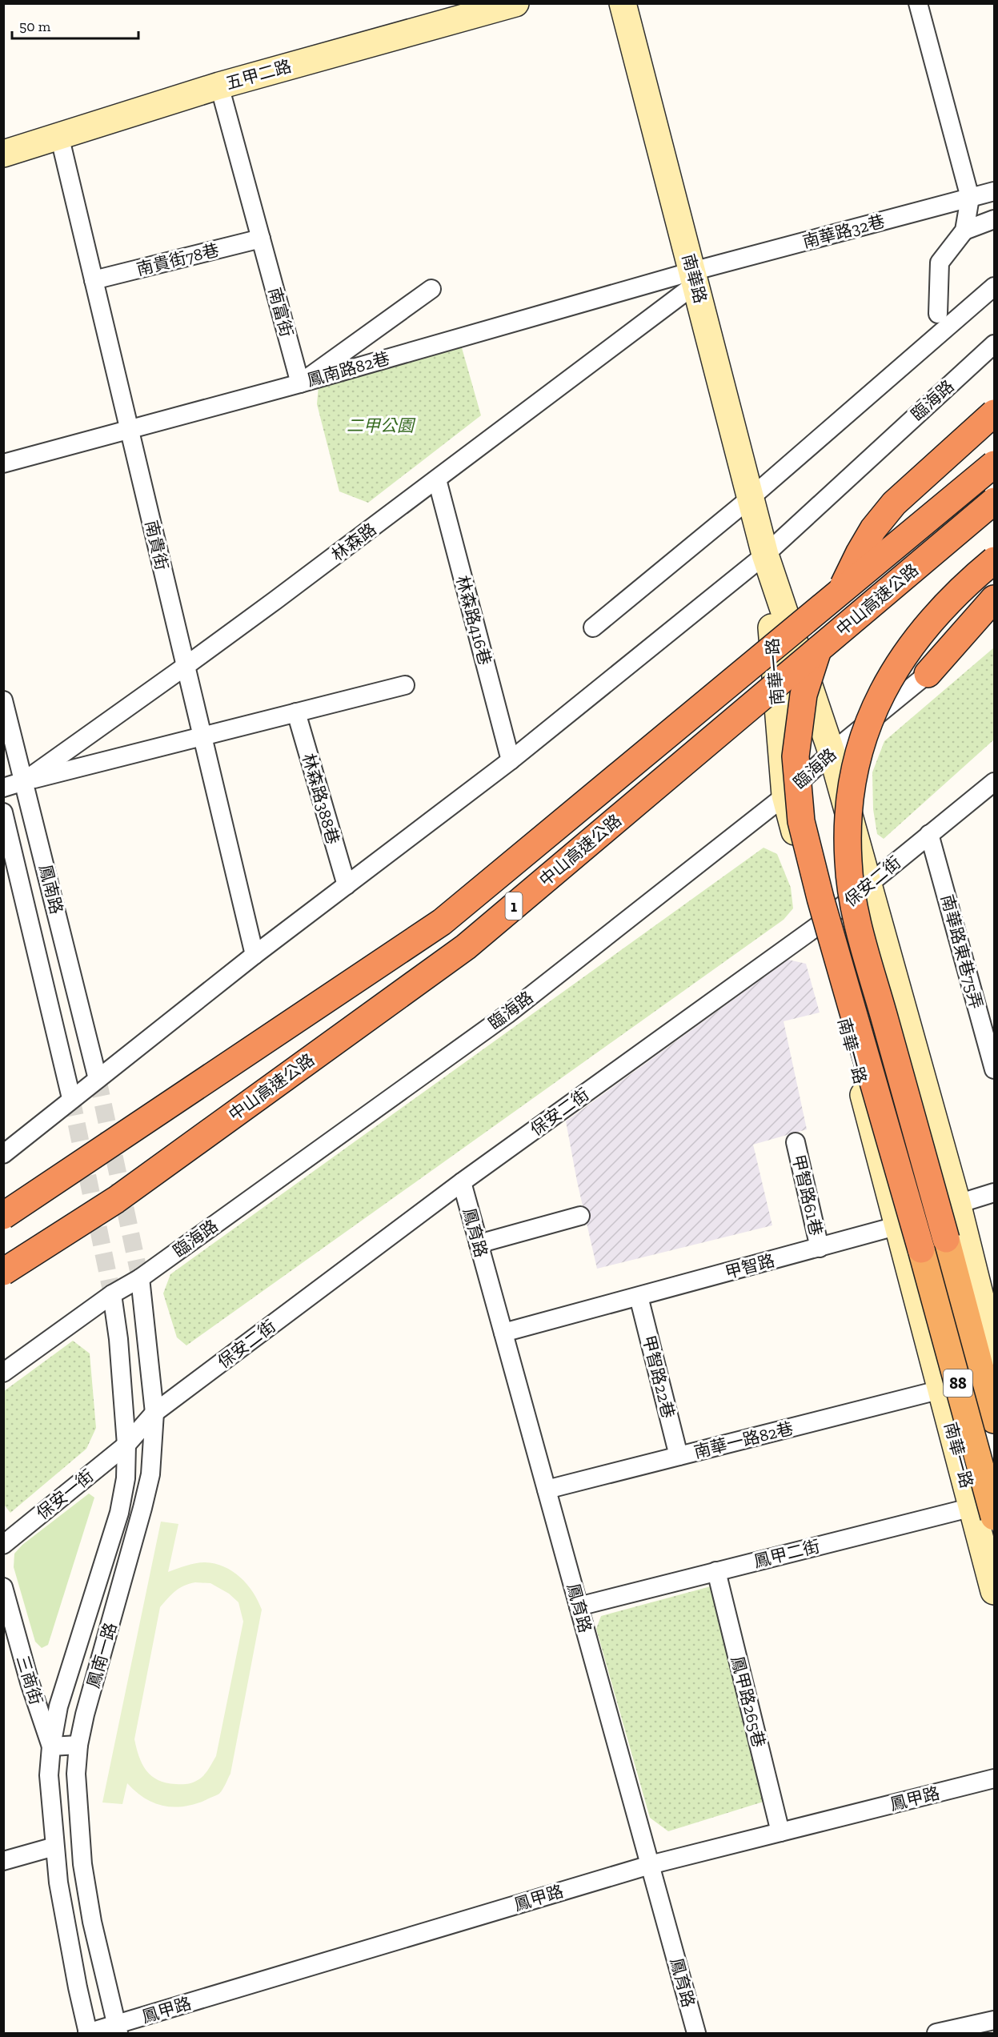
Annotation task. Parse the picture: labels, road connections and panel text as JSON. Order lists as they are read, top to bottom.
{
  "streets": {
    "highway": ["中山高速公路", "1", "88"],
    "main road": ["五甲二路", "南華路", "南華一路"],
    "street": [
      "南華路32巷",
      "南貴街78巷",
      "南富街",
      "鳳南路82巷",
      "臨海路",
      "林森路",
      "南貴街",
      "林森路416巷",
      "林森路388巷",
      "保安二街",
      "鳳南路",
      "南華路東巷75弄",
      "甲智路61巷",
      "鳳育路",
      "甲智路",
      "甲智路22巷",
      "南華一路82巷",
      "保安一街",
      "鳳甲二街",
      "鳳南一路",
      "三商街",
      "鳳甲路265巷",
      "鳳甲路"
    ]
  },
  "crossings": [
    ["五甲二路", "南富街"],
    ["五甲二路", "南貴街"],
    ["南華路32巷", "南華路"],
    ["南華路32巷", "鳳南路82巷"],
    ["南華路32巷", "林森路"],
    ["南貴街78巷", "南富街"],
    ["南貴街78巷", "南貴街"],
    ["南華路", "鳳南路82巷"],
    ["南華路", "臨海路"],
    ["南華路", "林森路"],
    ["南華路", "南華一路"],
    ["南富街", "鳳南路82巷"],
    ["鳳南路82巷", "林森路"],
    ["鳳南路82巷", "南貴街"],
    ["臨海路", "南貴街"],
    ["臨海路", "林森路416巷"],
    ["臨海路", "南華一路"],
    ["臨海路", "林森路388巷"],
    ["臨海路", "鳳南路"],
    ["臨海路", "鳳南一路"],
    ["林森路", "南貴街"],
    ["林森路", "林森路416巷"],
    ["林森路", "鳳南路"],
    ["南華一路", "保安二街"],
    ["南華一路", "甲智路"],
    ["南華一路", "88"],
    ["南華一路", "南華一路82巷"],
    ["南華一路", "鳳甲二街"],
    ["保安二街", "南華路東巷75弄"],
    ["保安二街", "鳳育路"],
    ["保安二街", "保安一街"],
    ["保安二街", "鳳南一路"],
    ["甲智路61巷", "甲智路"],
    ["鳳育路", "甲智路"],
    ["鳳育路", "南華一路82巷"],
    ["鳳育路", "鳳甲二街"],
    ["鳳育路", "鳳甲路"],
    ["甲智路", "甲智路22巷"],
    ["甲智路22巷", "南華一路82巷"],
    ["88", "鳳甲二街"],
    ["保安一街", "鳳南一路"],
    ["鳳甲二街", "鳳甲路265巷"],
    ["鳳南一路", "三商街"],
    ["鳳南一路", "鳳甲路"],
    ["鳳甲路265巷", "鳳甲路"]
  ],
  "parks": ["二甲公園"],
  "scale_bar": "50 m"
}
